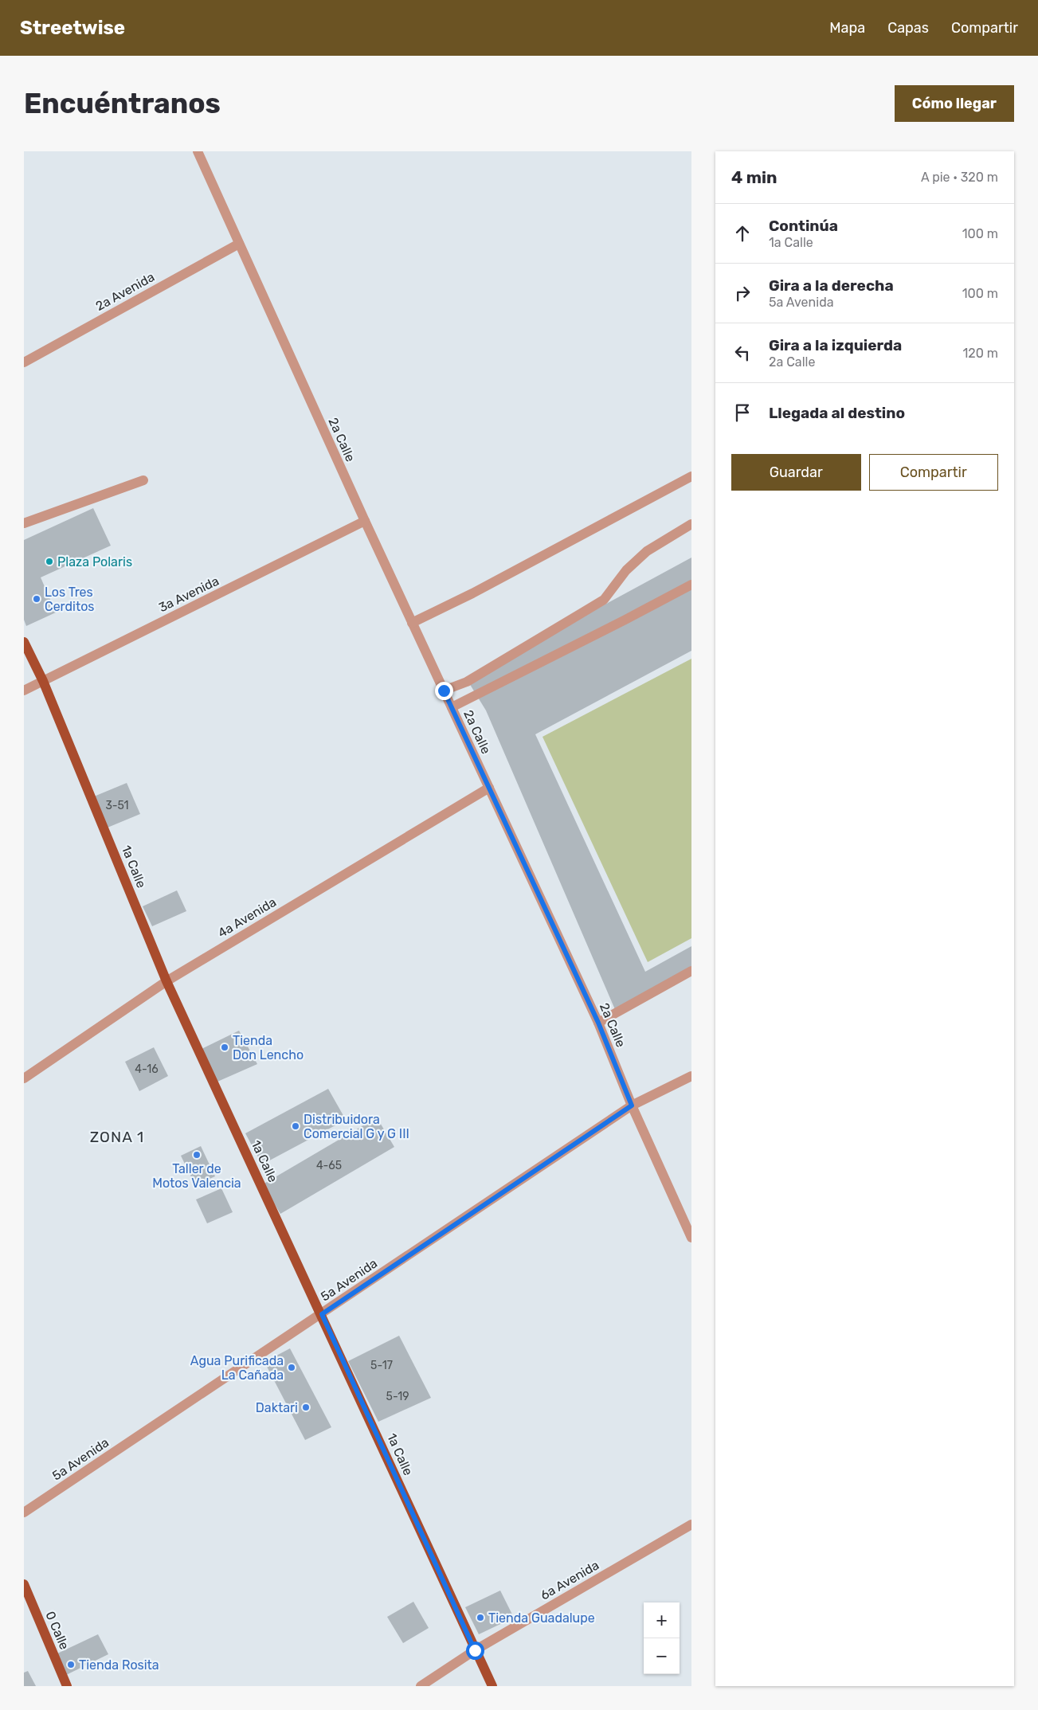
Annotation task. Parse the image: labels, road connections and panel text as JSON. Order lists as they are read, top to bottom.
{
  "streets": {
    "main road": ["1a Calle", "0 Calle"],
    "street": [
      "2a Avenida",
      "2a Calle",
      "3a Avenida",
      "4a Avenida",
      "5a Avenida",
      "6a Avenida"
    ]
  },
  "crossings": [
    ["2a Avenida", "2a Calle"],
    ["2a Calle", "3a Avenida"],
    ["2a Calle", "4a Avenida"],
    ["2a Calle", "5a Avenida"],
    ["3a Avenida", "1a Calle"],
    ["1a Calle", "4a Avenida"],
    ["1a Calle", "5a Avenida"],
    ["1a Calle", "6a Avenida"]
  ],
  "districts": ["ZONA 1"],
  "places": [
    "Plaza Polaris",
    "Los Tres Cerditos",
    "Tienda Don Lencho",
    "Distribuidora Comercial G y G III",
    "Taller de Motos Valencia",
    "Agua Purificada La Cañada",
    "Daktari",
    "Tienda Guadalupe",
    "Tienda Rosita"
  ],
  "house_numbers": [
    "3-51",
    "4-16",
    "4-65",
    "5-17",
    "5-19"
  ],
  "page": {
    "header": "Streetwise",
    "nav": ["Mapa", "Capas", "Compartir"],
    "buttons": [
      "Cómo llegar",
      ["Guardar", "Compartir"]
    ],
    "title": "Encuéntranos",
    "heading": ["4 min", "A pie · 320 m"],
    "list": [
      ["Continúa", "1a Calle", "100 m"],
      ["Gira a la derecha", "5a Avenida", "100 m"],
      ["Gira a la izquierda", "2a Calle", "120 m"],
      "Llegada al destino"
    ],
    "map_buttons": ["+", "−"]
  }
}
